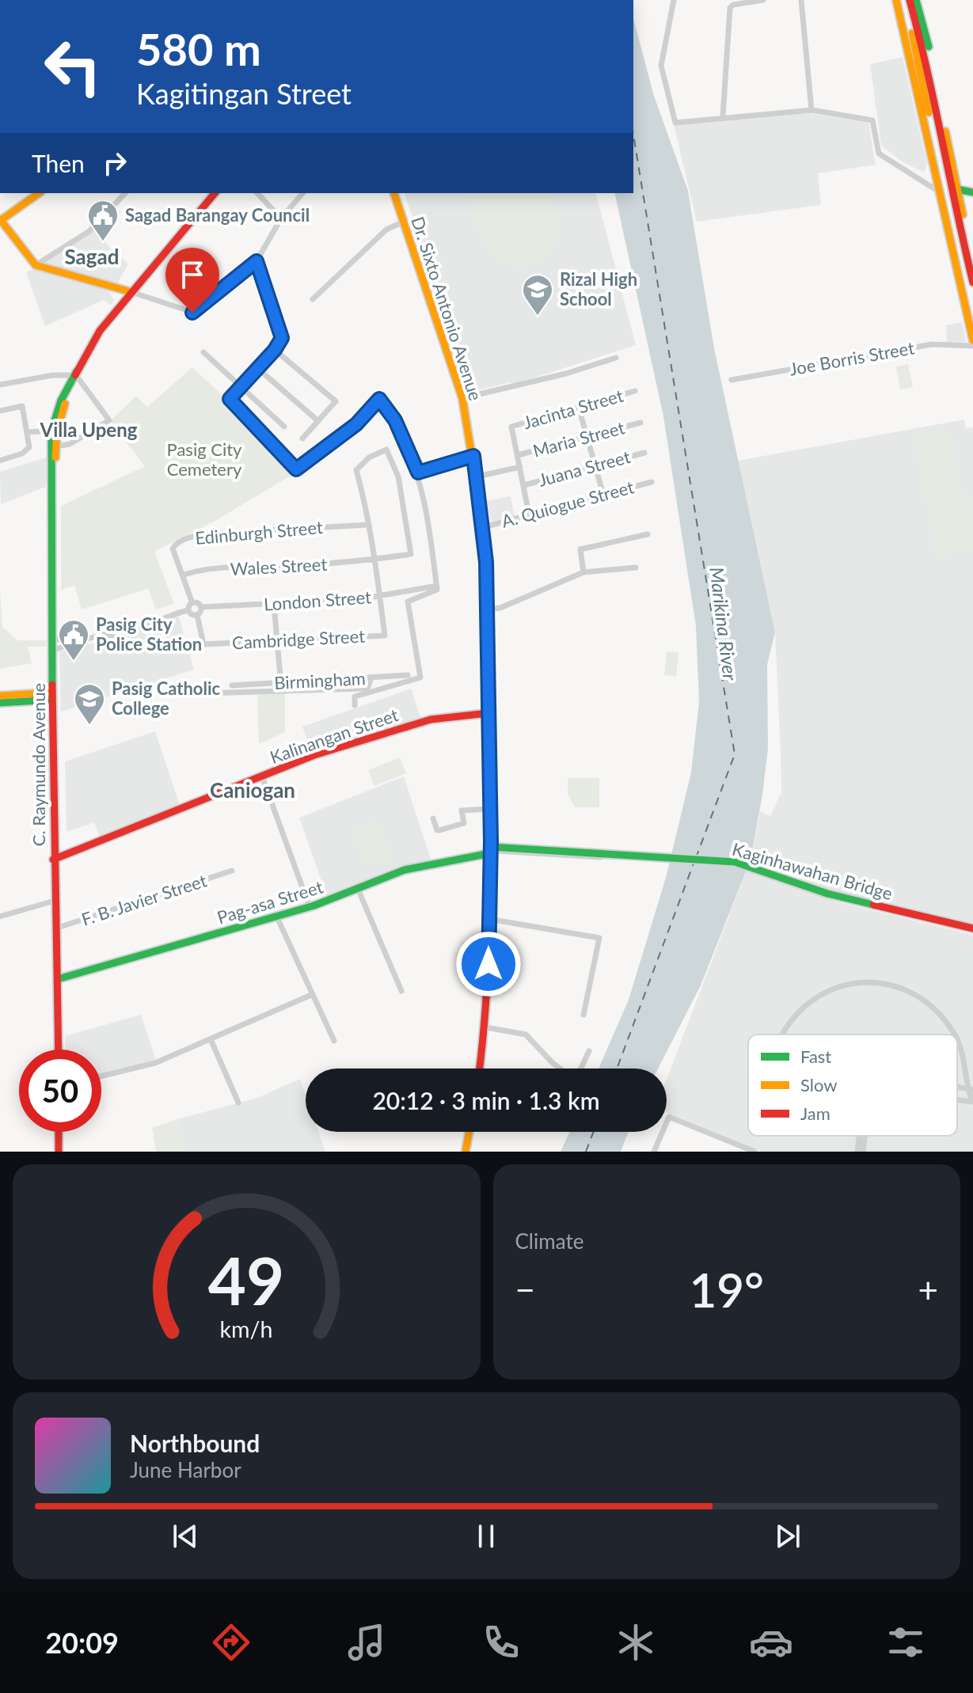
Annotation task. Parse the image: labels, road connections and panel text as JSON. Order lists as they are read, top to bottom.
{
  "streets": {
    "main road": [
      "Dr. Sixto Antonio Avenue",
      "Kalinangan Street",
      "C. Raymundo Avenue",
      "Kaginhawahan Bridge",
      "Pag-asa Street"
    ],
    "street": [
      "Joe Borris Street",
      "Jacinta Street",
      "Maria Street",
      "Juana Street",
      "A. Quiogue Street",
      "Edinburgh Street",
      "Wales Street",
      "London Street",
      "Cambridge Street",
      "Birmingham",
      "F. B. Javier Street"
    ]
  },
  "crossings": [
    ["Dr. Sixto Antonio Avenue", "A. Quiogue Street"],
    ["Dr. Sixto Antonio Avenue", "Kalinangan Street"],
    ["Dr. Sixto Antonio Avenue", "Kaginhawahan Bridge"],
    ["Dr. Sixto Antonio Avenue", "Pag-asa Street"],
    ["Jacinta Street", "Maria Street"],
    ["Edinburgh Street", "Wales Street"],
    ["Edinburgh Street", "London Street"],
    ["Edinburgh Street", "Cambridge Street"],
    ["London Street", "Cambridge Street"],
    ["Kalinangan Street", "C. Raymundo Avenue"],
    ["C. Raymundo Avenue", "F. B. Javier Street"],
    ["C. Raymundo Avenue", "Pag-asa Street"],
    ["Kaginhawahan Bridge", "Pag-asa Street"]
  ],
  "districts": ["Sagad", "Villa Upeng", "Caniogan"],
  "water": ["Marikina River"],
  "parks": ["Pasig City Cemetery"],
  "places": {
    "public building": ["Sagad Barangay Council", "Pasig City Police Station"],
    "school or university": ["Rizal High School", "Pasig Catholic College"]
  },
  "legend": ["Fast", "Slow", "Jam"],
  "page": {
    "turn": ["580 m", "Kagitingan Street"],
    "then": "Then",
    "limit": "50",
    "trip": "20:12 · 3 min · 1.3 km",
    "tile": "Climate",
    "heat": ["−", "19°", "+"],
    "song": ["Northbound", "June Harbor"],
    "tabs": "20:09",
    "gauge": ["49", "km/h"]
  }
}
